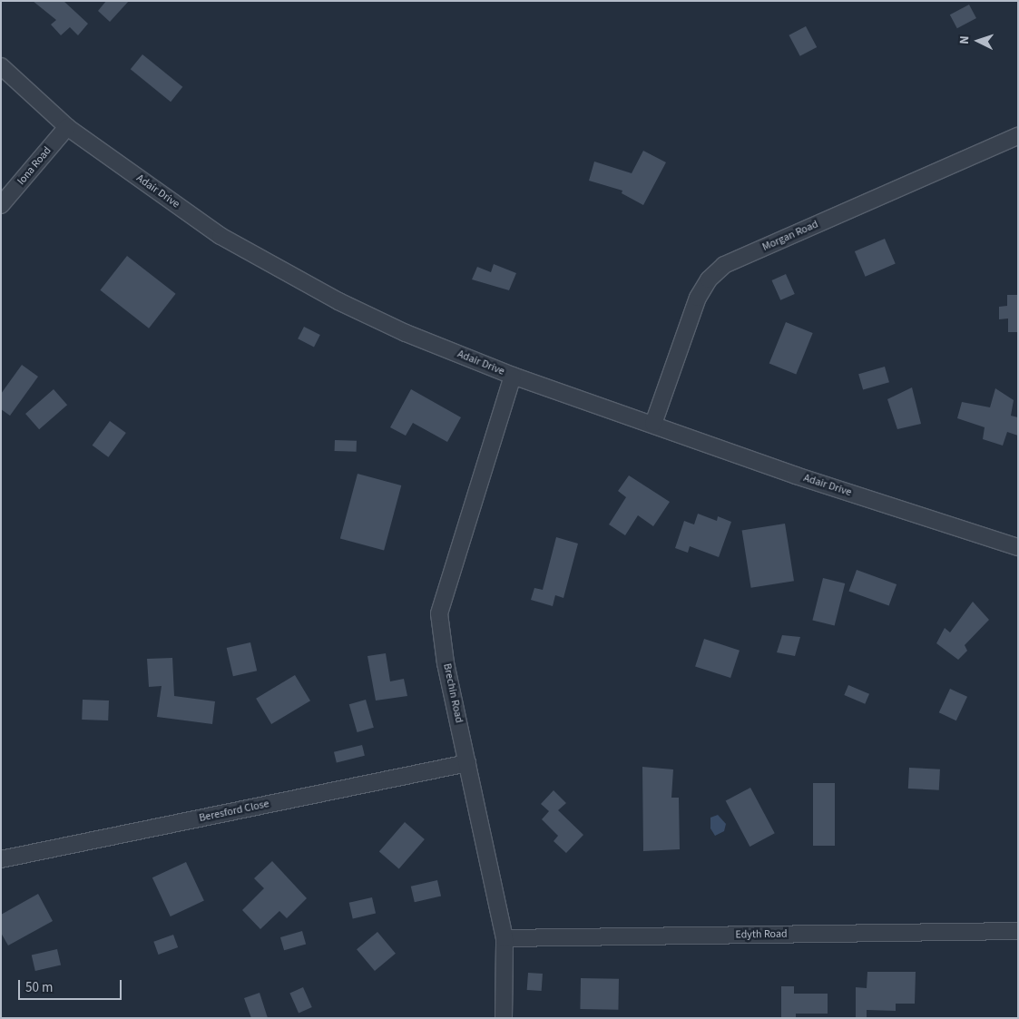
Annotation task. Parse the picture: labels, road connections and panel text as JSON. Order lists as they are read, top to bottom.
{
  "streets": {
    "street": [
      "Iona Road",
      "Adair Drive",
      "Morgan Road",
      "Brechin Road",
      "Beresford Close",
      "Edyth Road"
    ]
  },
  "crossings": [
    ["Iona Road", "Adair Drive"],
    ["Adair Drive", "Morgan Road"],
    ["Adair Drive", "Brechin Road"],
    ["Brechin Road", "Beresford Close"],
    ["Brechin Road", "Edyth Road"]
  ],
  "scale_bar": "50 m",
  "north": "left"
}
